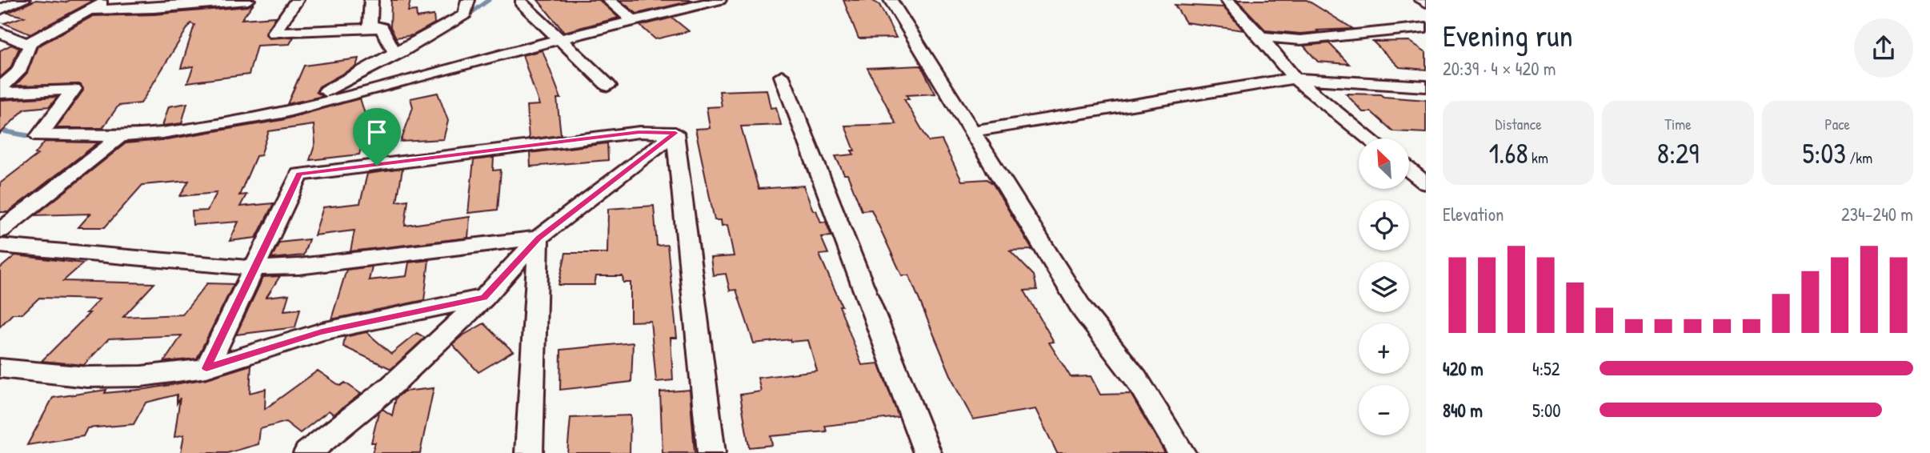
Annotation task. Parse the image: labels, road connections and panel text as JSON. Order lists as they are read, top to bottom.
{
  "north": "top left",
  "page": {
    "heading": ["Evening run", "20:39 · 4 × 420 m"],
    "stats": [
      ["Distance", "1.68 km"],
      ["Time", "8:29"],
      ["Pace", "5:03 /km"]
    ],
    "map_buttons": ["+", "−"],
    "chart": ["Elevation", "234–240 m"],
    "list": [
      {
        "name": "420 m",
        "note": "4:52"
      },
      {
        "name": "840 m",
        "note": "5:00"
      }
    ]
  }
}
